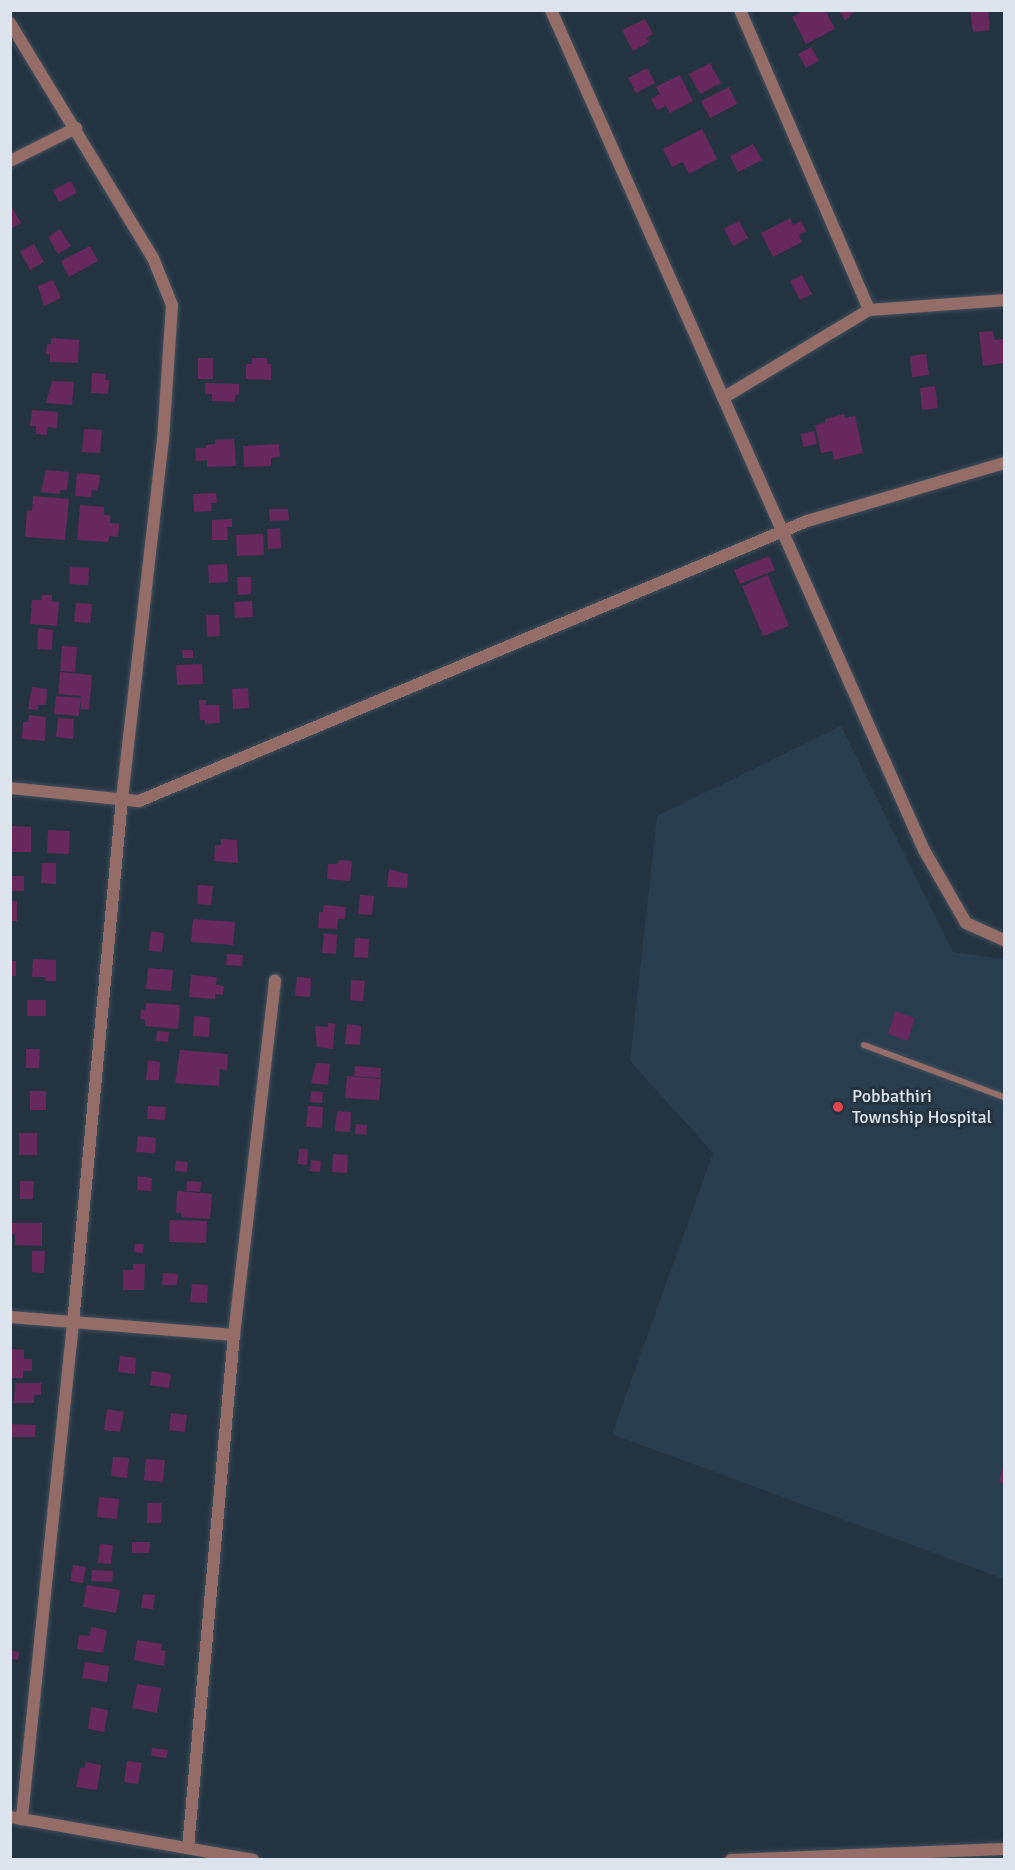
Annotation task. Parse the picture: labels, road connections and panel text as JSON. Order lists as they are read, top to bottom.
{
  "places": ["Pobbathiri Township Hospital"]
}
